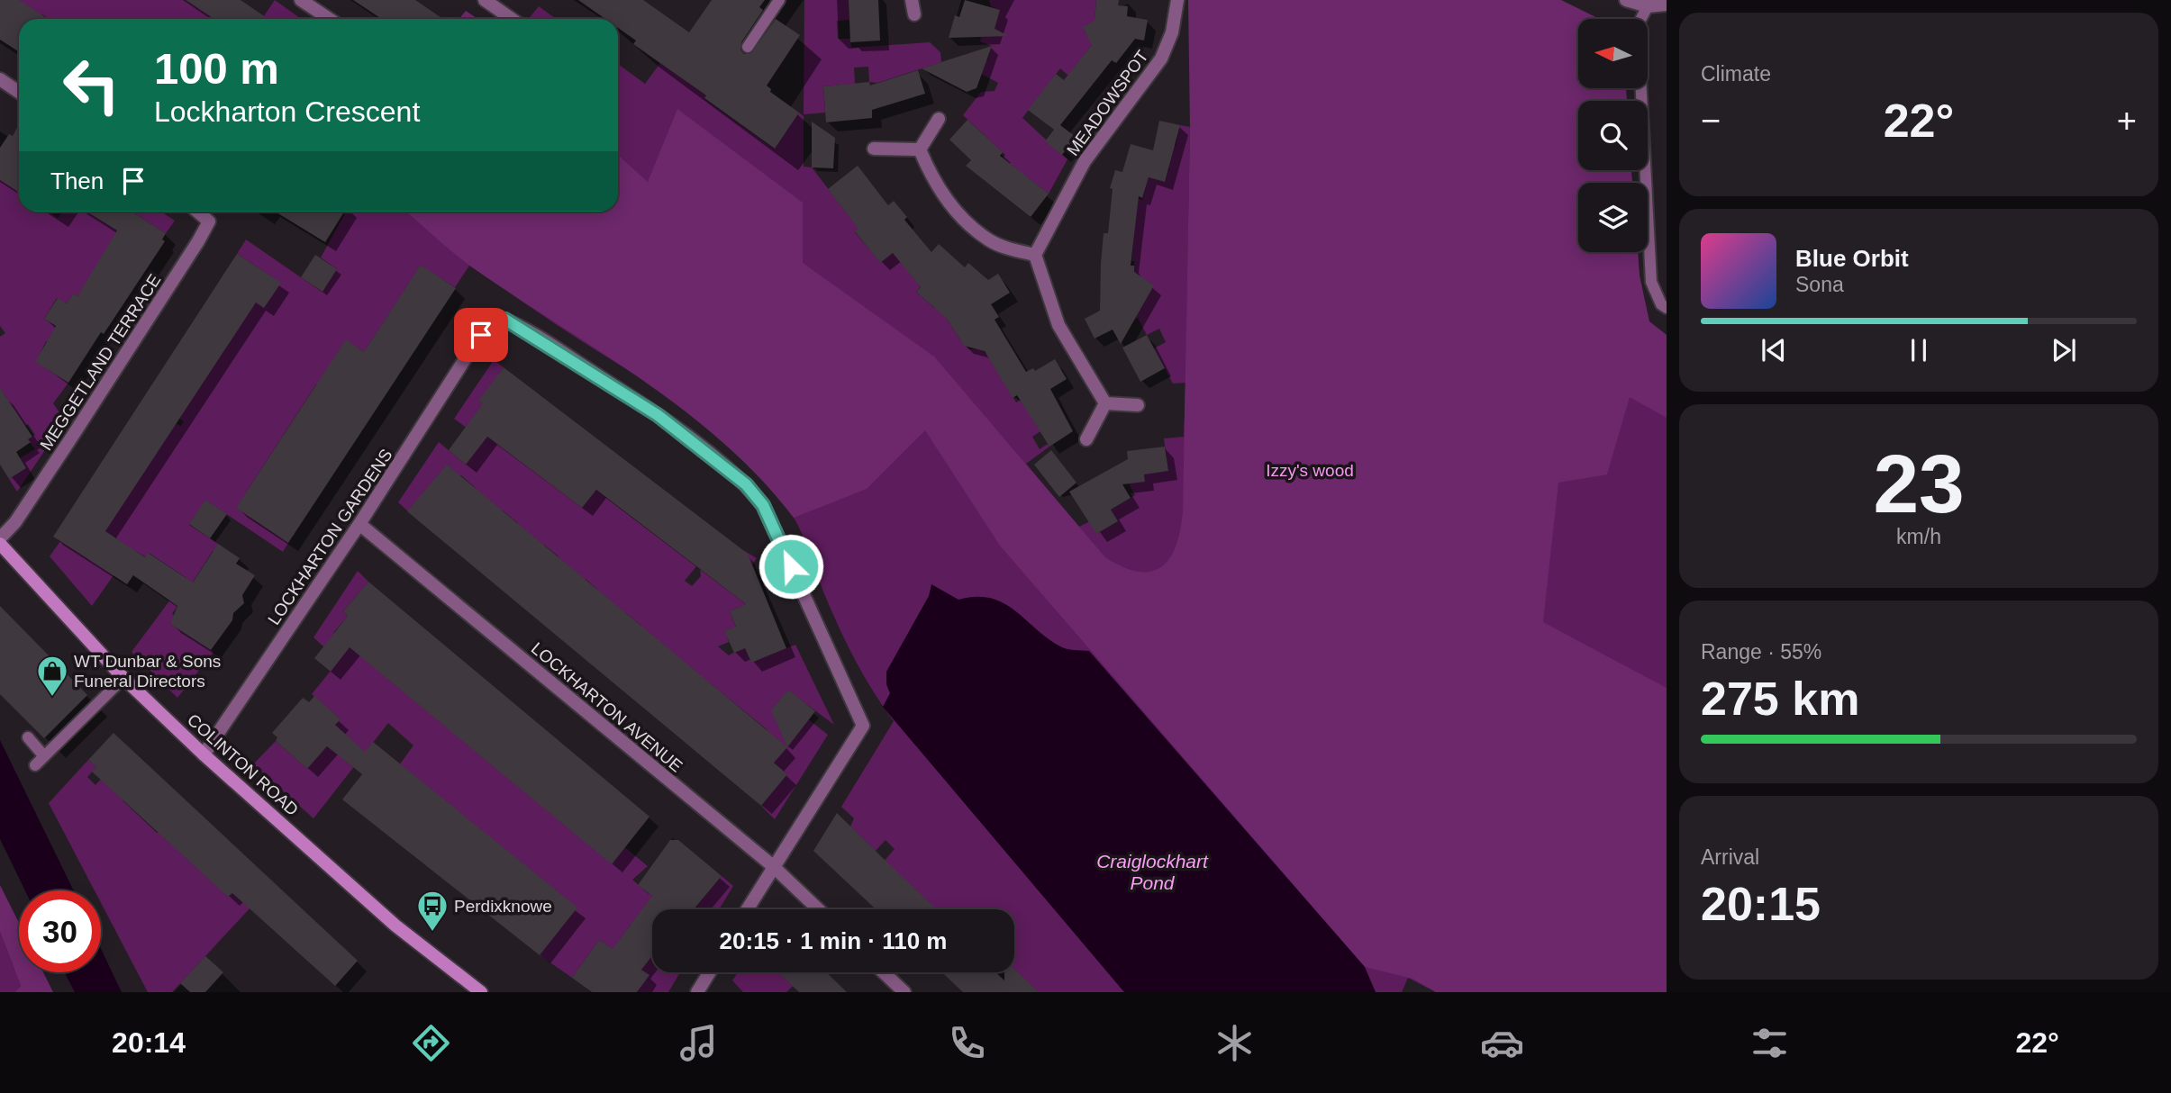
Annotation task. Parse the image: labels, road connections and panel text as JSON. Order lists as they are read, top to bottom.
{
  "streets": {
    "street": [
      "MEADOWSPOT",
      "MEGGETLAND TERRACE",
      "LOCKHARTON GARDENS",
      "LOCKHARTON AVENUE",
      "COLINTON ROAD"
    ]
  },
  "crossings": [
    ["LOCKHARTON GARDENS", "LOCKHARTON AVENUE"],
    ["LOCKHARTON GARDENS", "COLINTON ROAD"]
  ],
  "water": ["Craiglockhart Pond"],
  "parks": ["Izzy's wood"],
  "places": {
    "shop": ["WT Dunbar & Sons Funeral Directors"],
    "bus stop": ["Perdixknowe"]
  },
  "north": "left",
  "page": {
    "tile": [
      "Climate",
      ["23", "km/h"],
      ["Range · 55%", "275 km"],
      ["Arrival", "20:15"]
    ],
    "turn": ["100 m", "Lockharton Crescent"],
    "heat": ["−", "22°", "+"],
    "then": "Then",
    "song": ["Blue Orbit", "Sona"],
    "limit": "30",
    "trip": "20:15 · 1 min · 110 m",
    "tabs": ["20:14", "22°"]
  }
}
